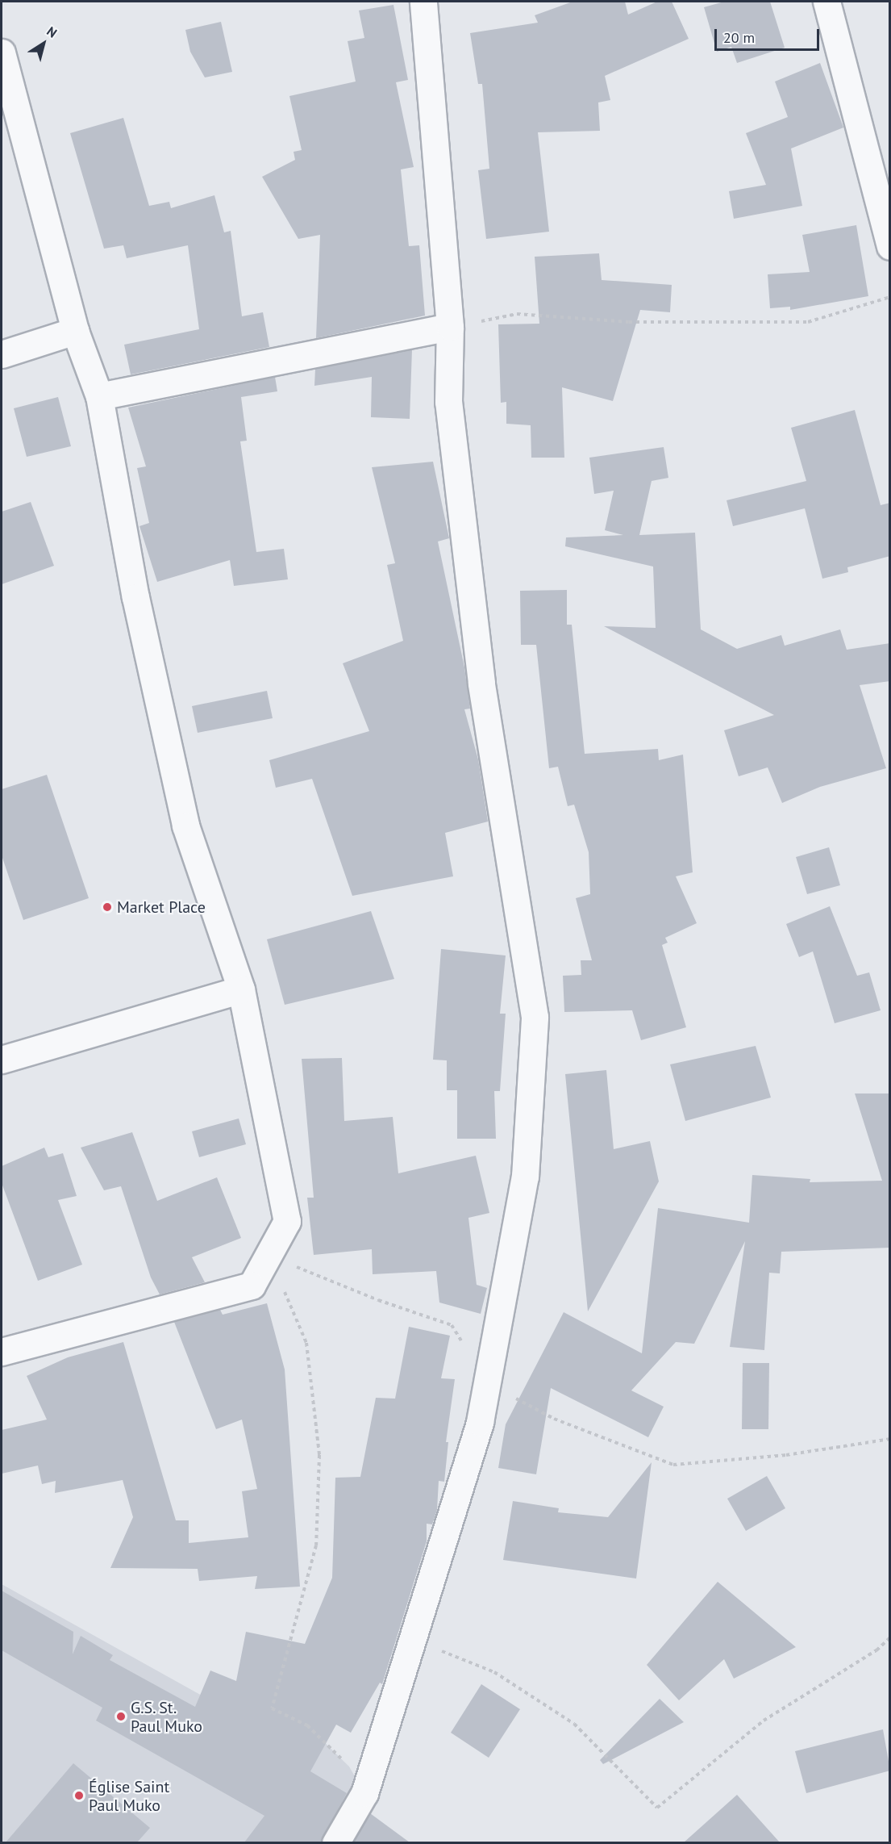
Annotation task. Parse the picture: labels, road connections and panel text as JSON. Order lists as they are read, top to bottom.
{
  "places": ["Market Place", "G.S. St. Paul Muko", "Église Saint Paul Muko"],
  "scale_bar": "20 m",
  "north": "top right"
}
